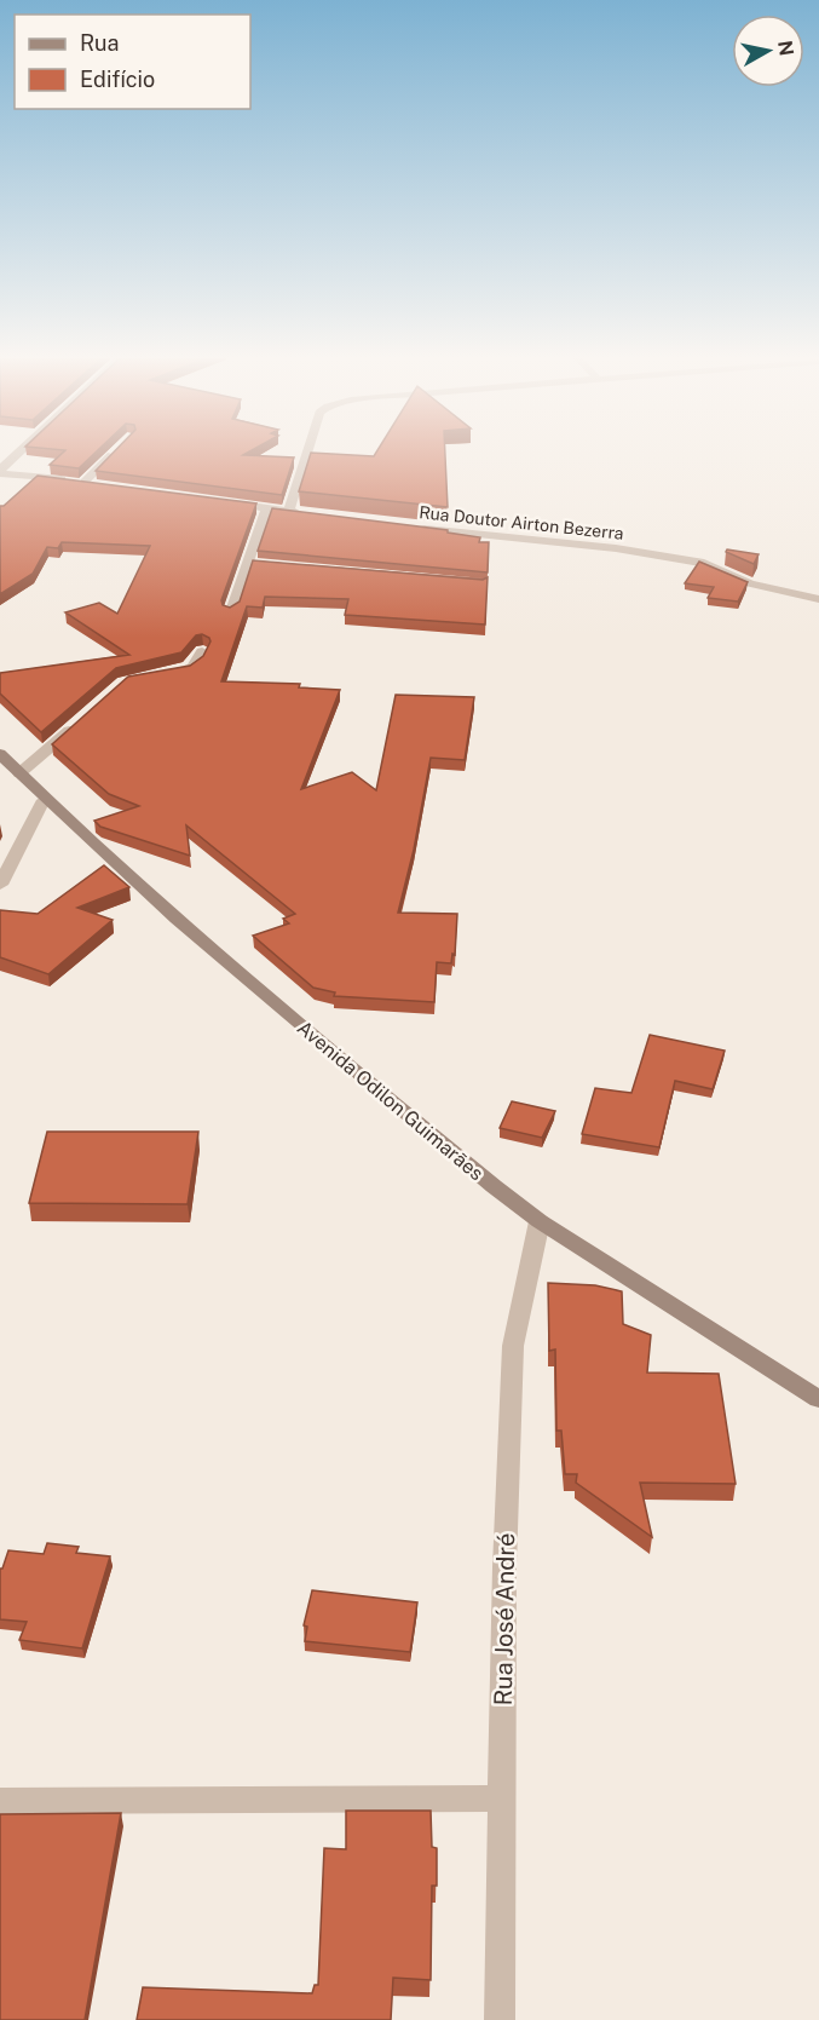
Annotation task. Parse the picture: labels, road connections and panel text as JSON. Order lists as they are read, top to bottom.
{
  "streets": {
    "street": ["Rua Doutor Airton Bezerra", "Avenida Odilon Guimarães", "Rua José André"]
  },
  "crossings": [
    ["Avenida Odilon Guimarães", "Rua José André"]
  ],
  "legend": ["Rua", "Edifício"],
  "north": "right"
}
